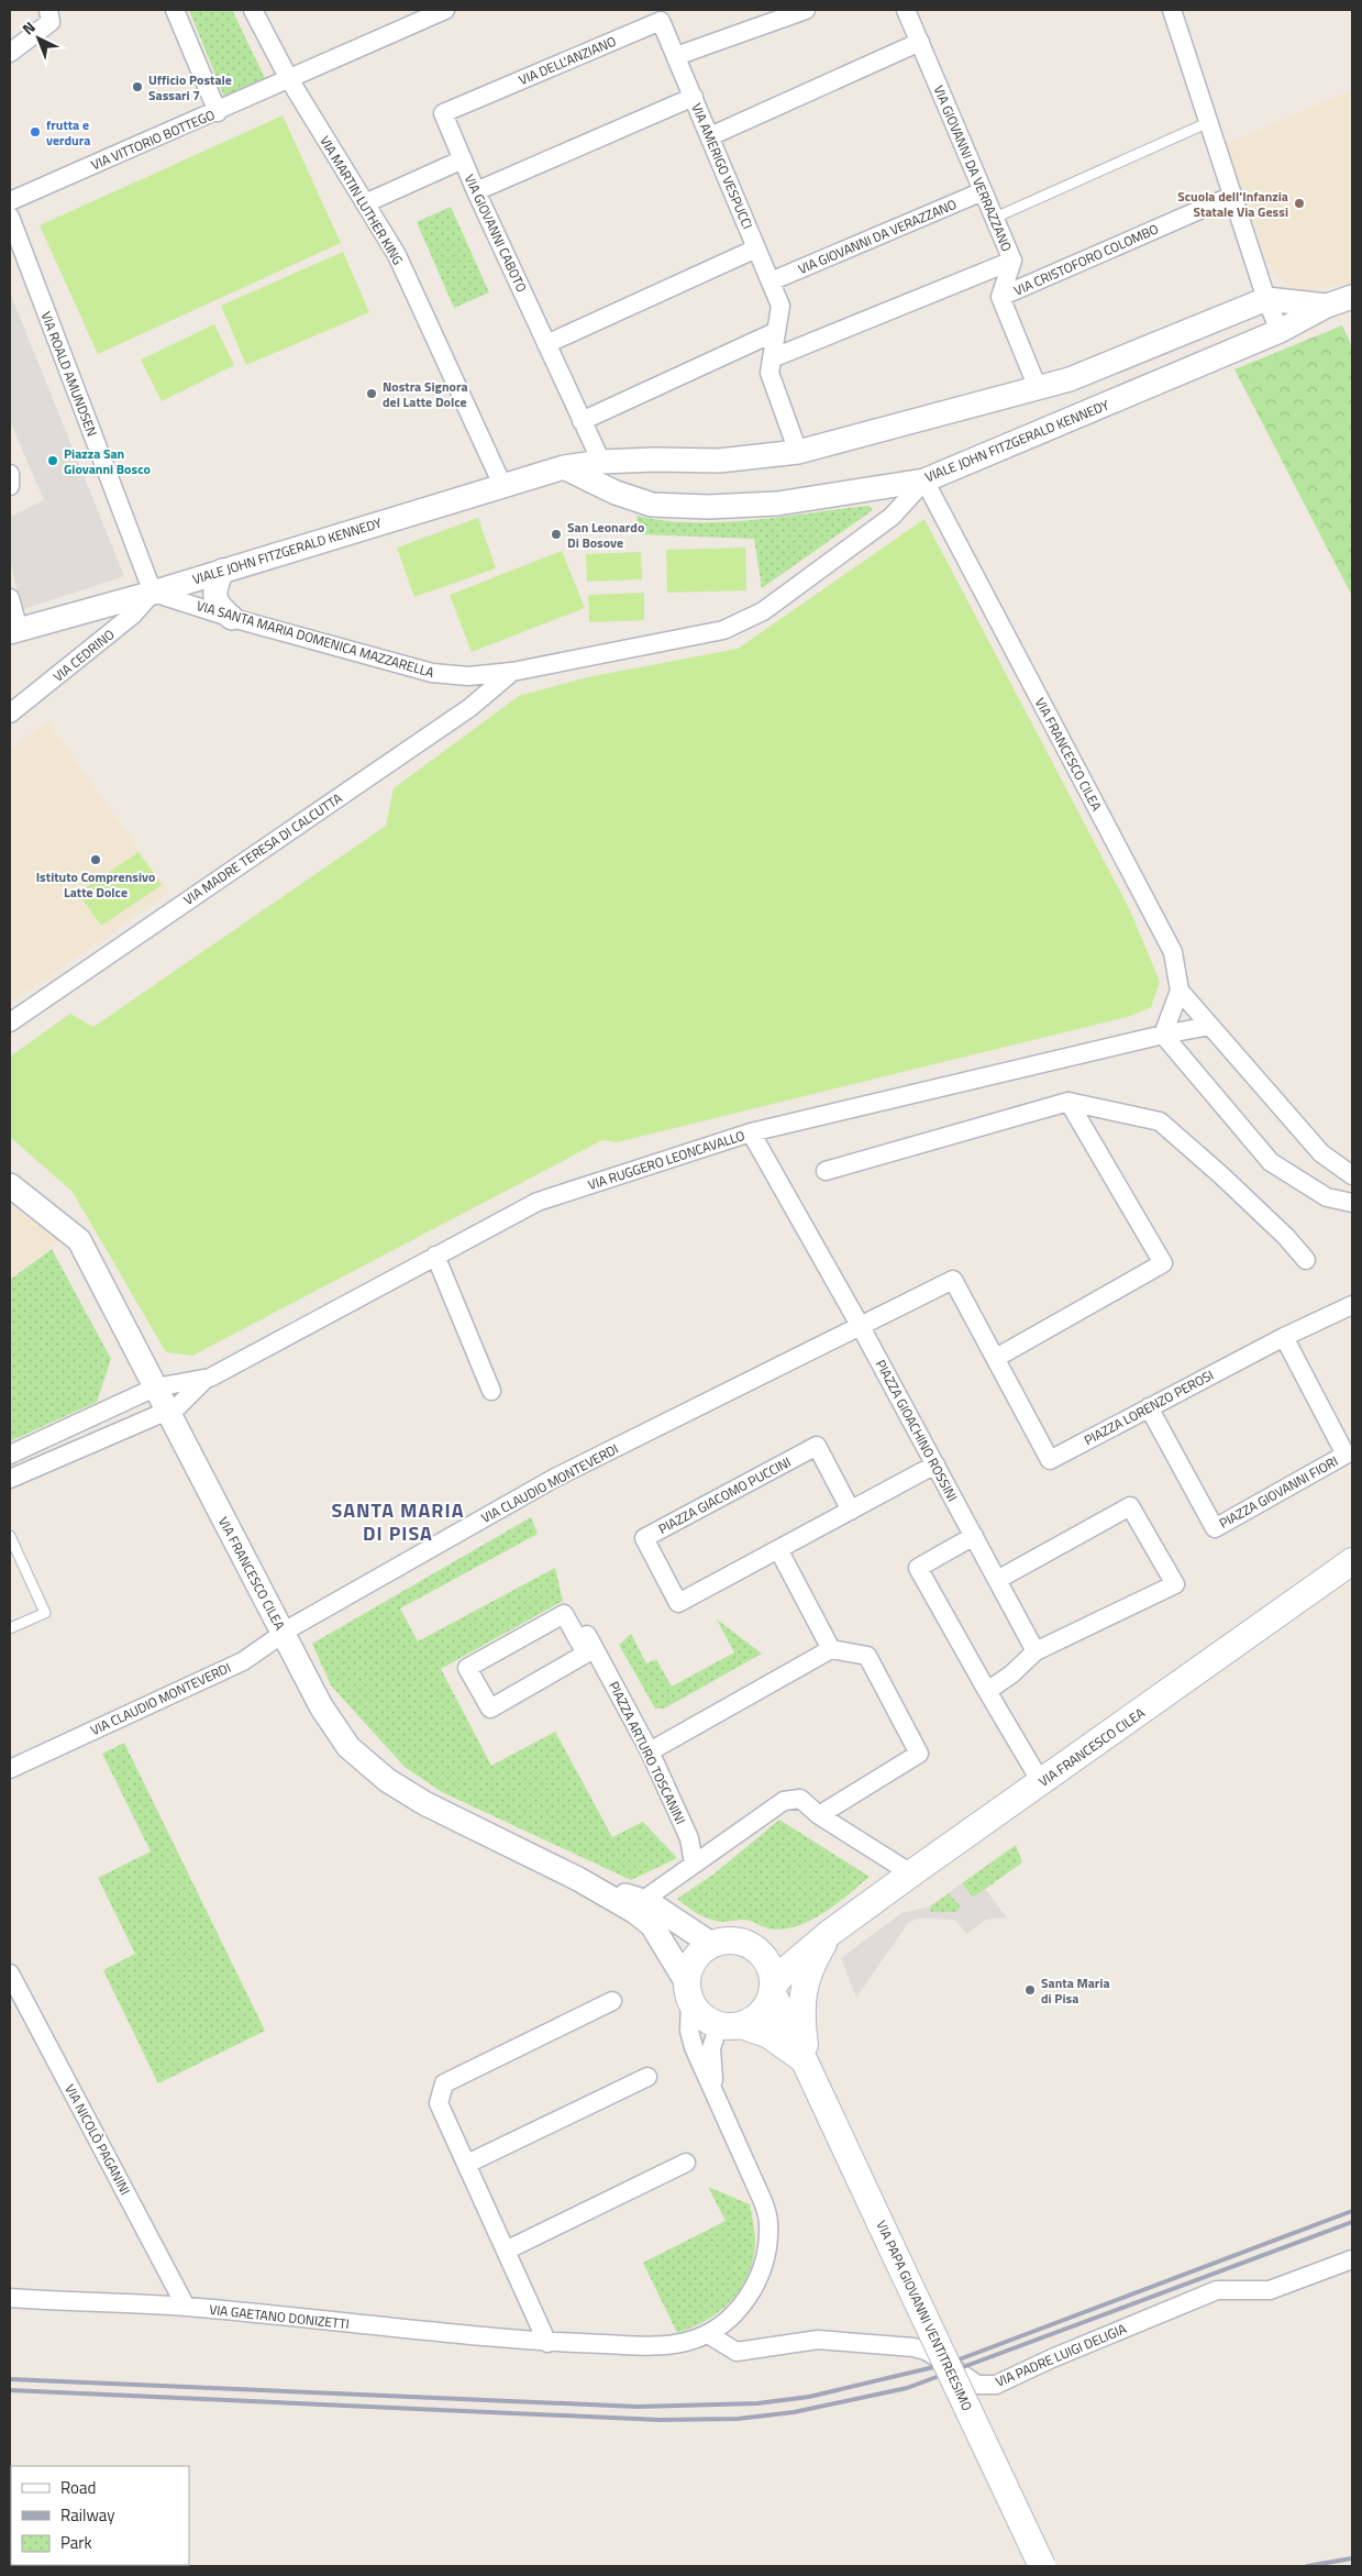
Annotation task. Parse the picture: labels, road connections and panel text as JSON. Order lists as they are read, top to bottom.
{
  "streets": {
    "main road": ["VIA FRANCESCO CILEA", "VIA PAPA GIOVANNI VENTITREESIMO"],
    "street": [
      "VIA DELL'ANZIANO",
      "VIA VITTORIO BOTTEGO",
      "VIA AMERIGO VESPUCCI",
      "VIA GIOVANNI DA VERRAZZANO",
      "VIA MARTIN LUTHER KING",
      "VIA GIOVANNI CABOTO",
      "VIA GIOVANNI DA VERAZZANO",
      "VIA CRISTOFORO COLOMBO",
      "VIA ROALD AMUNDSEN",
      "VIALE JOHN FITZGERALD KENNEDY",
      "VIA SANTA MARIA DOMENICA MAZZARELLA",
      "VIA CEDRINO",
      "VIA MADRE TERESA DI CALCUTTA",
      "VIA RUGGERO LEONCAVALLO",
      "PIAZZA LORENZO PEROSI",
      "PIAZZA GIOACHINO ROSSINI",
      "VIA CLAUDIO MONTEVERDI",
      "PIAZZA GIOVANNI FIORI",
      "PIAZZA GIACOMO PUCCINI",
      "PIAZZA ARTURO TOSCANINI",
      "VIA NICOLÒ PAGANINI",
      "VIA GAETANO DONIZETTI",
      "VIA PADRE LUIGI DELIGIA"
    ]
  },
  "crossings": [
    ["VIA DELL'ANZIANO", "VIA AMERIGO VESPUCCI"],
    ["VIA DELL'ANZIANO", "VIA GIOVANNI CABOTO"],
    ["VIA VITTORIO BOTTEGO", "VIA MARTIN LUTHER KING"],
    ["VIA AMERIGO VESPUCCI", "VIA GIOVANNI CABOTO"],
    ["VIA AMERIGO VESPUCCI", "VIA GIOVANNI DA VERAZZANO"],
    ["VIA AMERIGO VESPUCCI", "VIALE JOHN FITZGERALD KENNEDY"],
    ["VIA GIOVANNI DA VERRAZZANO", "VIA GIOVANNI DA VERAZZANO"],
    ["VIA GIOVANNI DA VERRAZZANO", "VIA CRISTOFORO COLOMBO"],
    ["VIA MARTIN LUTHER KING", "VIA GIOVANNI CABOTO"],
    ["VIA MARTIN LUTHER KING", "VIALE JOHN FITZGERALD KENNEDY"],
    ["VIA GIOVANNI CABOTO", "VIALE JOHN FITZGERALD KENNEDY"],
    ["VIA ROALD AMUNDSEN", "VIALE JOHN FITZGERALD KENNEDY"],
    ["VIA ROALD AMUNDSEN", "VIA SANTA MARIA DOMENICA MAZZARELLA"],
    ["VIA ROALD AMUNDSEN", "VIA CEDRINO"],
    ["VIALE JOHN FITZGERALD KENNEDY", "VIA SANTA MARIA DOMENICA MAZZARELLA"],
    ["VIALE JOHN FITZGERALD KENNEDY", "VIA CEDRINO"],
    ["VIALE JOHN FITZGERALD KENNEDY", "VIA FRANCESCO CILEA"],
    ["VIA SANTA MARIA DOMENICA MAZZARELLA", "VIA CEDRINO"],
    ["VIA SANTA MARIA DOMENICA MAZZARELLA", "VIA FRANCESCO CILEA"],
    ["VIA SANTA MARIA DOMENICA MAZZARELLA", "VIA MADRE TERESA DI CALCUTTA"],
    ["VIA FRANCESCO CILEA", "VIA RUGGERO LEONCAVALLO"],
    ["VIA FRANCESCO CILEA", "VIA CLAUDIO MONTEVERDI"],
    ["VIA FRANCESCO CILEA", "VIA PAPA GIOVANNI VENTITREESIMO"],
    ["VIA FRANCESCO CILEA", "VIA GAETANO DONIZETTI"],
    ["PIAZZA LORENZO PEROSI", "PIAZZA GIOACHINO ROSSINI"],
    ["PIAZZA LORENZO PEROSI", "VIA CLAUDIO MONTEVERDI"],
    ["PIAZZA LORENZO PEROSI", "PIAZZA GIOVANNI FIORI"],
    ["PIAZZA GIOACHINO ROSSINI", "VIA CLAUDIO MONTEVERDI"],
    ["PIAZZA GIOACHINO ROSSINI", "PIAZZA GIACOMO PUCCINI"],
    ["VIA NICOLÒ PAGANINI", "VIA GAETANO DONIZETTI"],
    ["VIA PAPA GIOVANNI VENTITREESIMO", "VIA GAETANO DONIZETTI"],
    ["VIA GAETANO DONIZETTI", "VIA PADRE LUIGI DELIGIA"]
  ],
  "districts": ["SANTA MARIA DI PISA"],
  "places": [
    "Ufficio Postale Sassari 7",
    "frutta e verdura",
    "Scuola dell'Infanzia Statale Via Gessi",
    "Nostra Signora del Latte Dolce",
    "Piazza San Giovanni Bosco",
    "San Leonardo Di Bosove",
    "Istituto Comprensivo Latte Dolce",
    "Santa Maria di Pisa"
  ],
  "legend": ["Road", "Railway", "Park"],
  "north": "top left"
}
